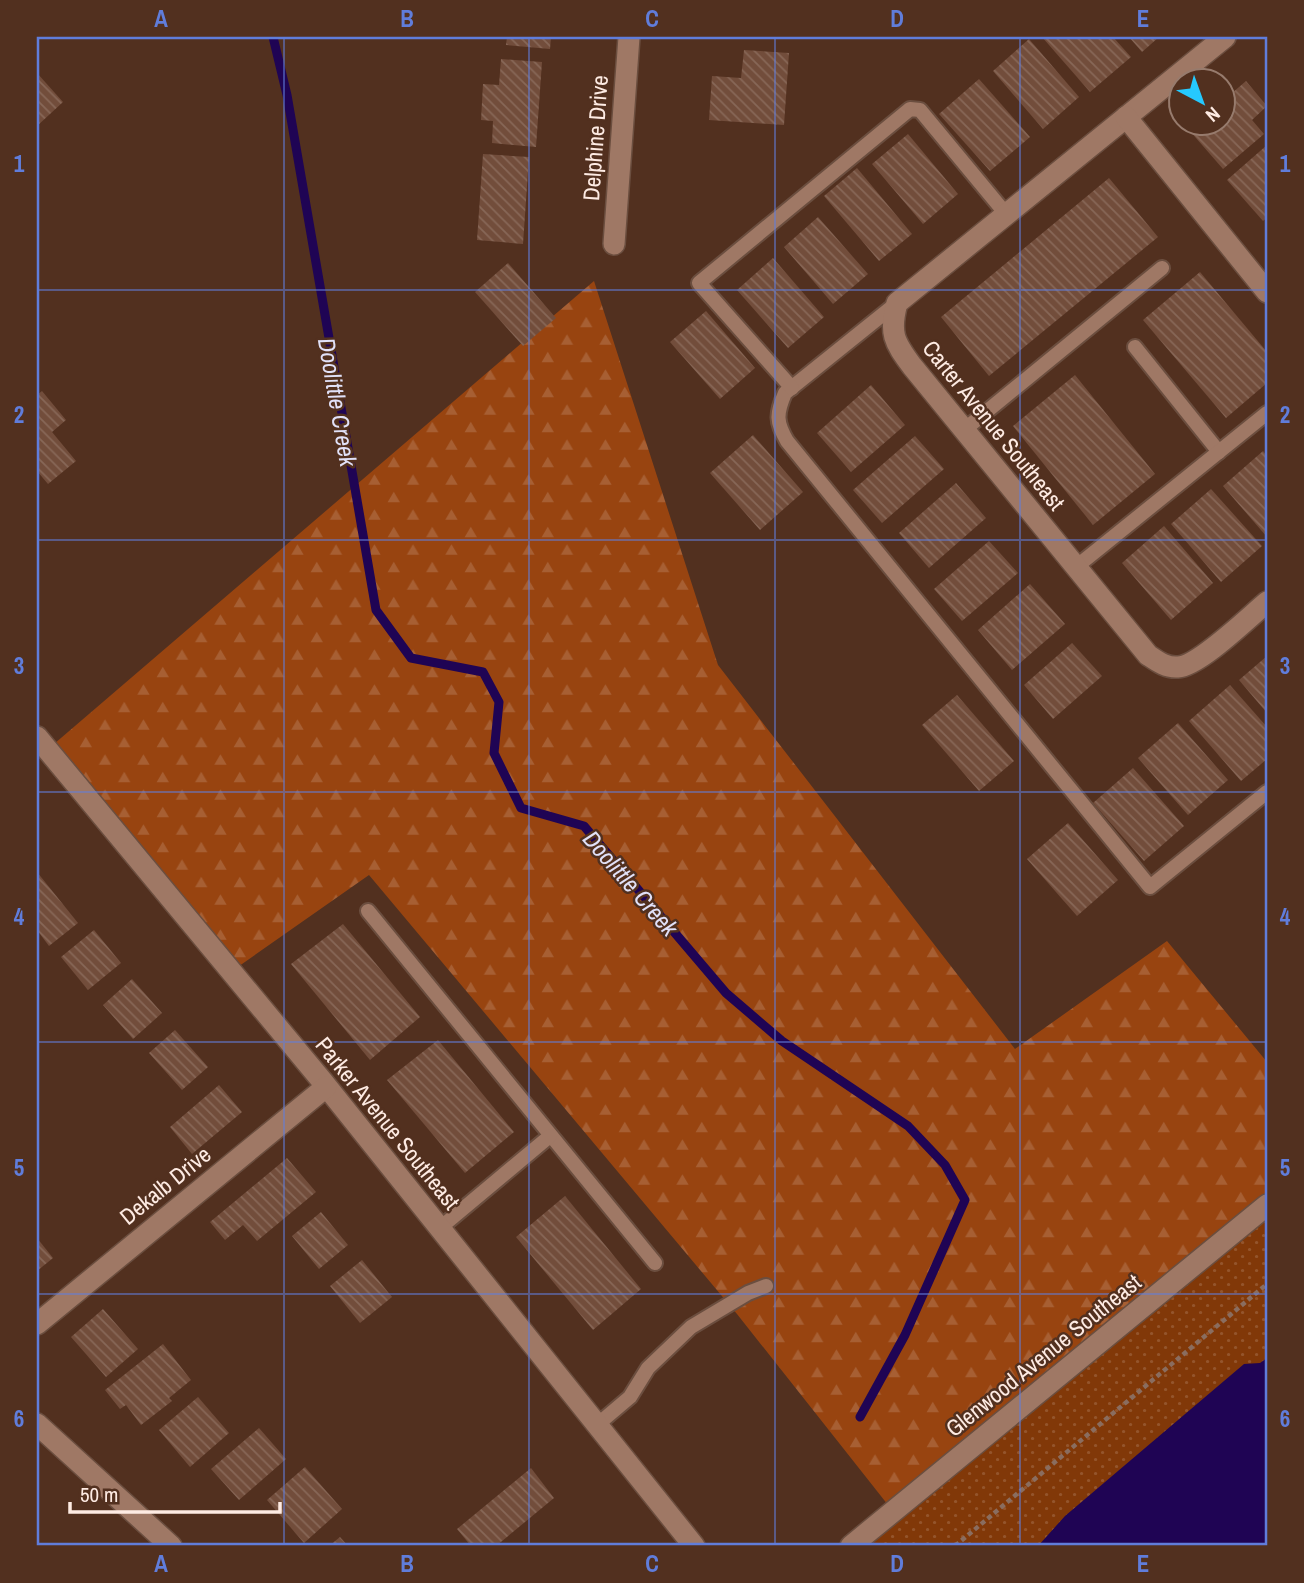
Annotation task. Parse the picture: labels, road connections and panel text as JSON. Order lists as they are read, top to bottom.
{
  "streets": {
    "street": [
      "Delphine Drive",
      "Carter Avenue Southeast",
      "Parker Avenue Southeast",
      "Dekalb Drive",
      "Glenwood Avenue Southeast"
    ]
  },
  "crossings": [
    ["Parker Avenue Southeast", "Dekalb Drive"]
  ],
  "water": ["Doolittle Creek"],
  "scale_bar": "50 m",
  "north": "bottom right",
  "grid": {
    "columns": [
      "A",
      "B",
      "C",
      "D",
      "E"
    ],
    "rows": [
      "1",
      "2",
      "3",
      "4",
      "5",
      "6"
    ]
  }
}
